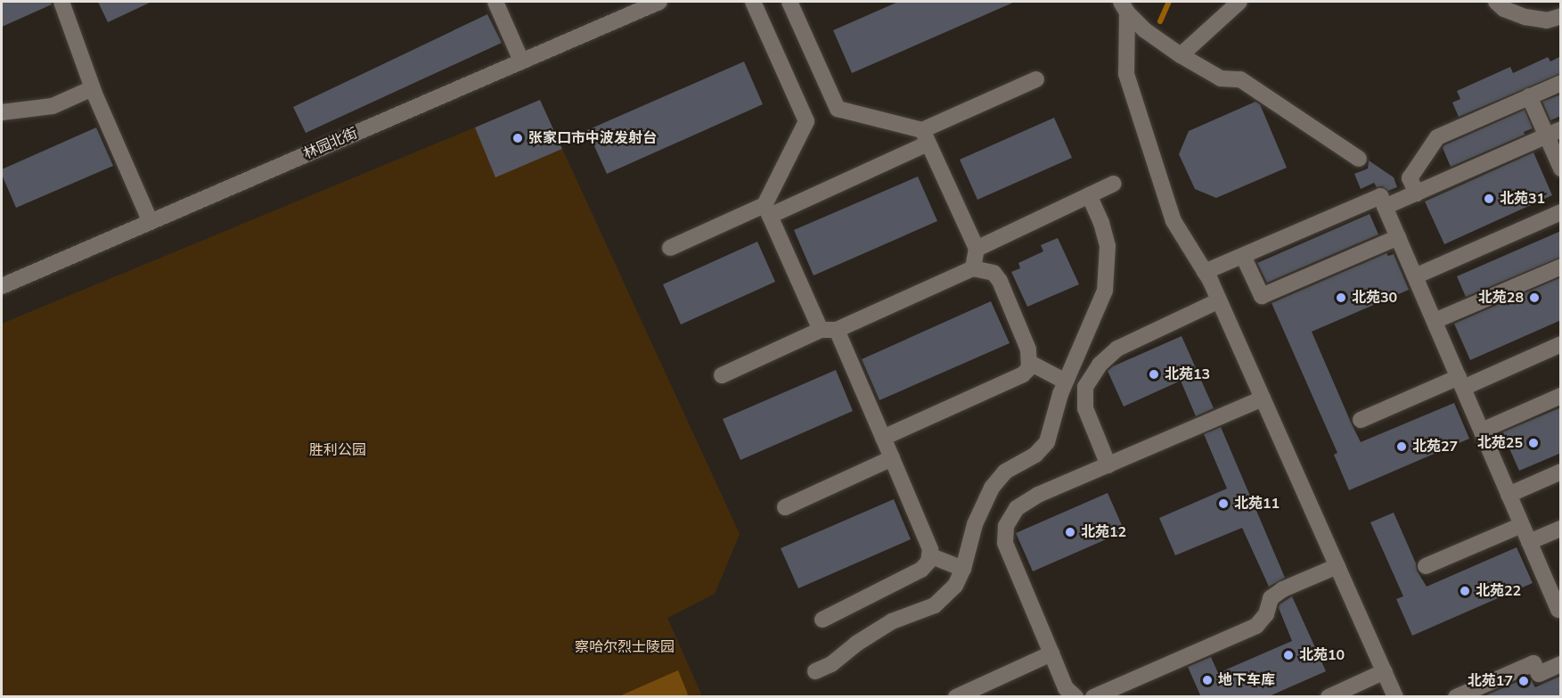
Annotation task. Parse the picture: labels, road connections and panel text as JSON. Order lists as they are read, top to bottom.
{
  "streets": {
    "street": ["林园北街"]
  },
  "parks": ["胜利公园", "察哈尔烈士陵园"],
  "places": [
    "张家口市中波发射台",
    "北苑31",
    "北苑30",
    "北苑28",
    "北苑13",
    "北苑25",
    "北苑27",
    "北苑11",
    "北苑12",
    "北苑22",
    "北苑10",
    "地下车库",
    "北苑17"
  ]
}
